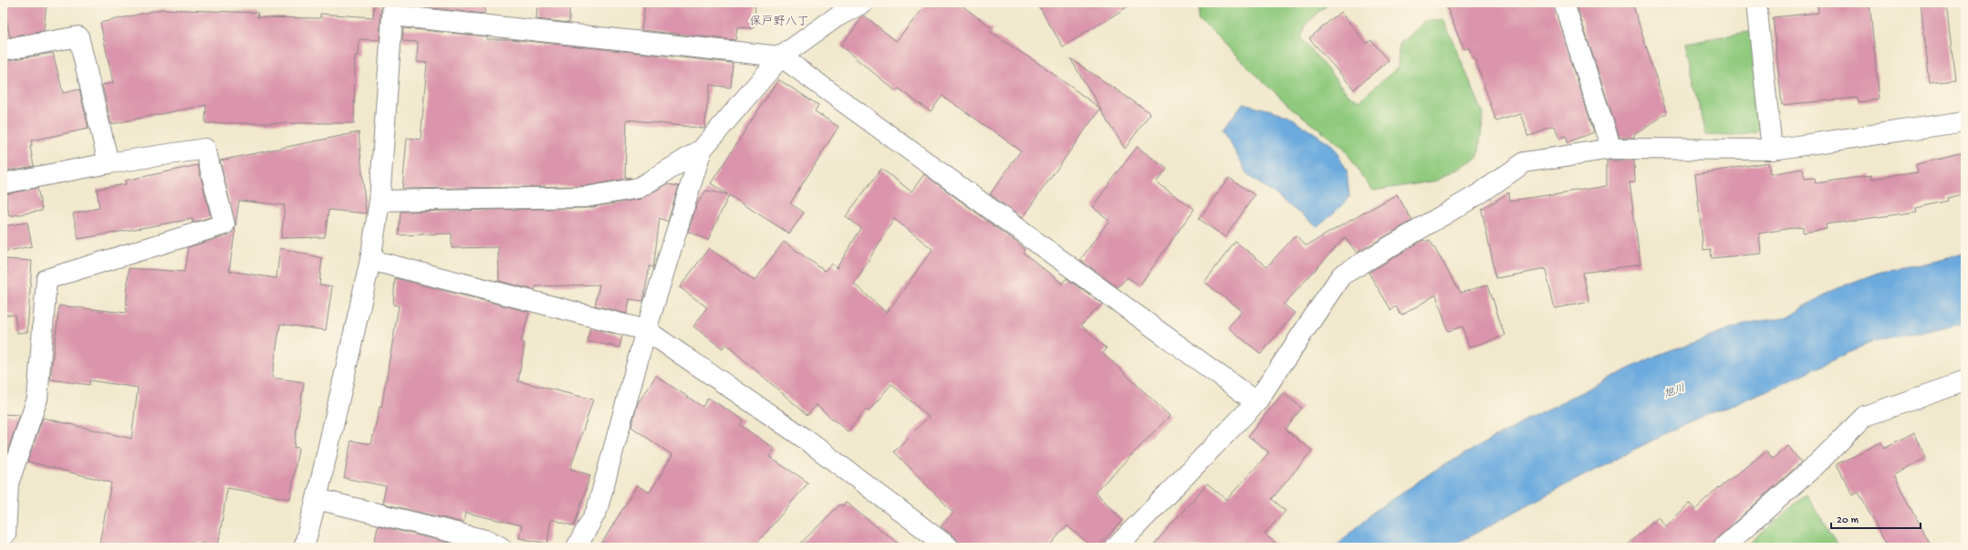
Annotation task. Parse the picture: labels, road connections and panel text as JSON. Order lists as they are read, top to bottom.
{
  "districts": ["保戸野八丁"],
  "water": ["旭川"],
  "scale_bar": "20 m"
}
